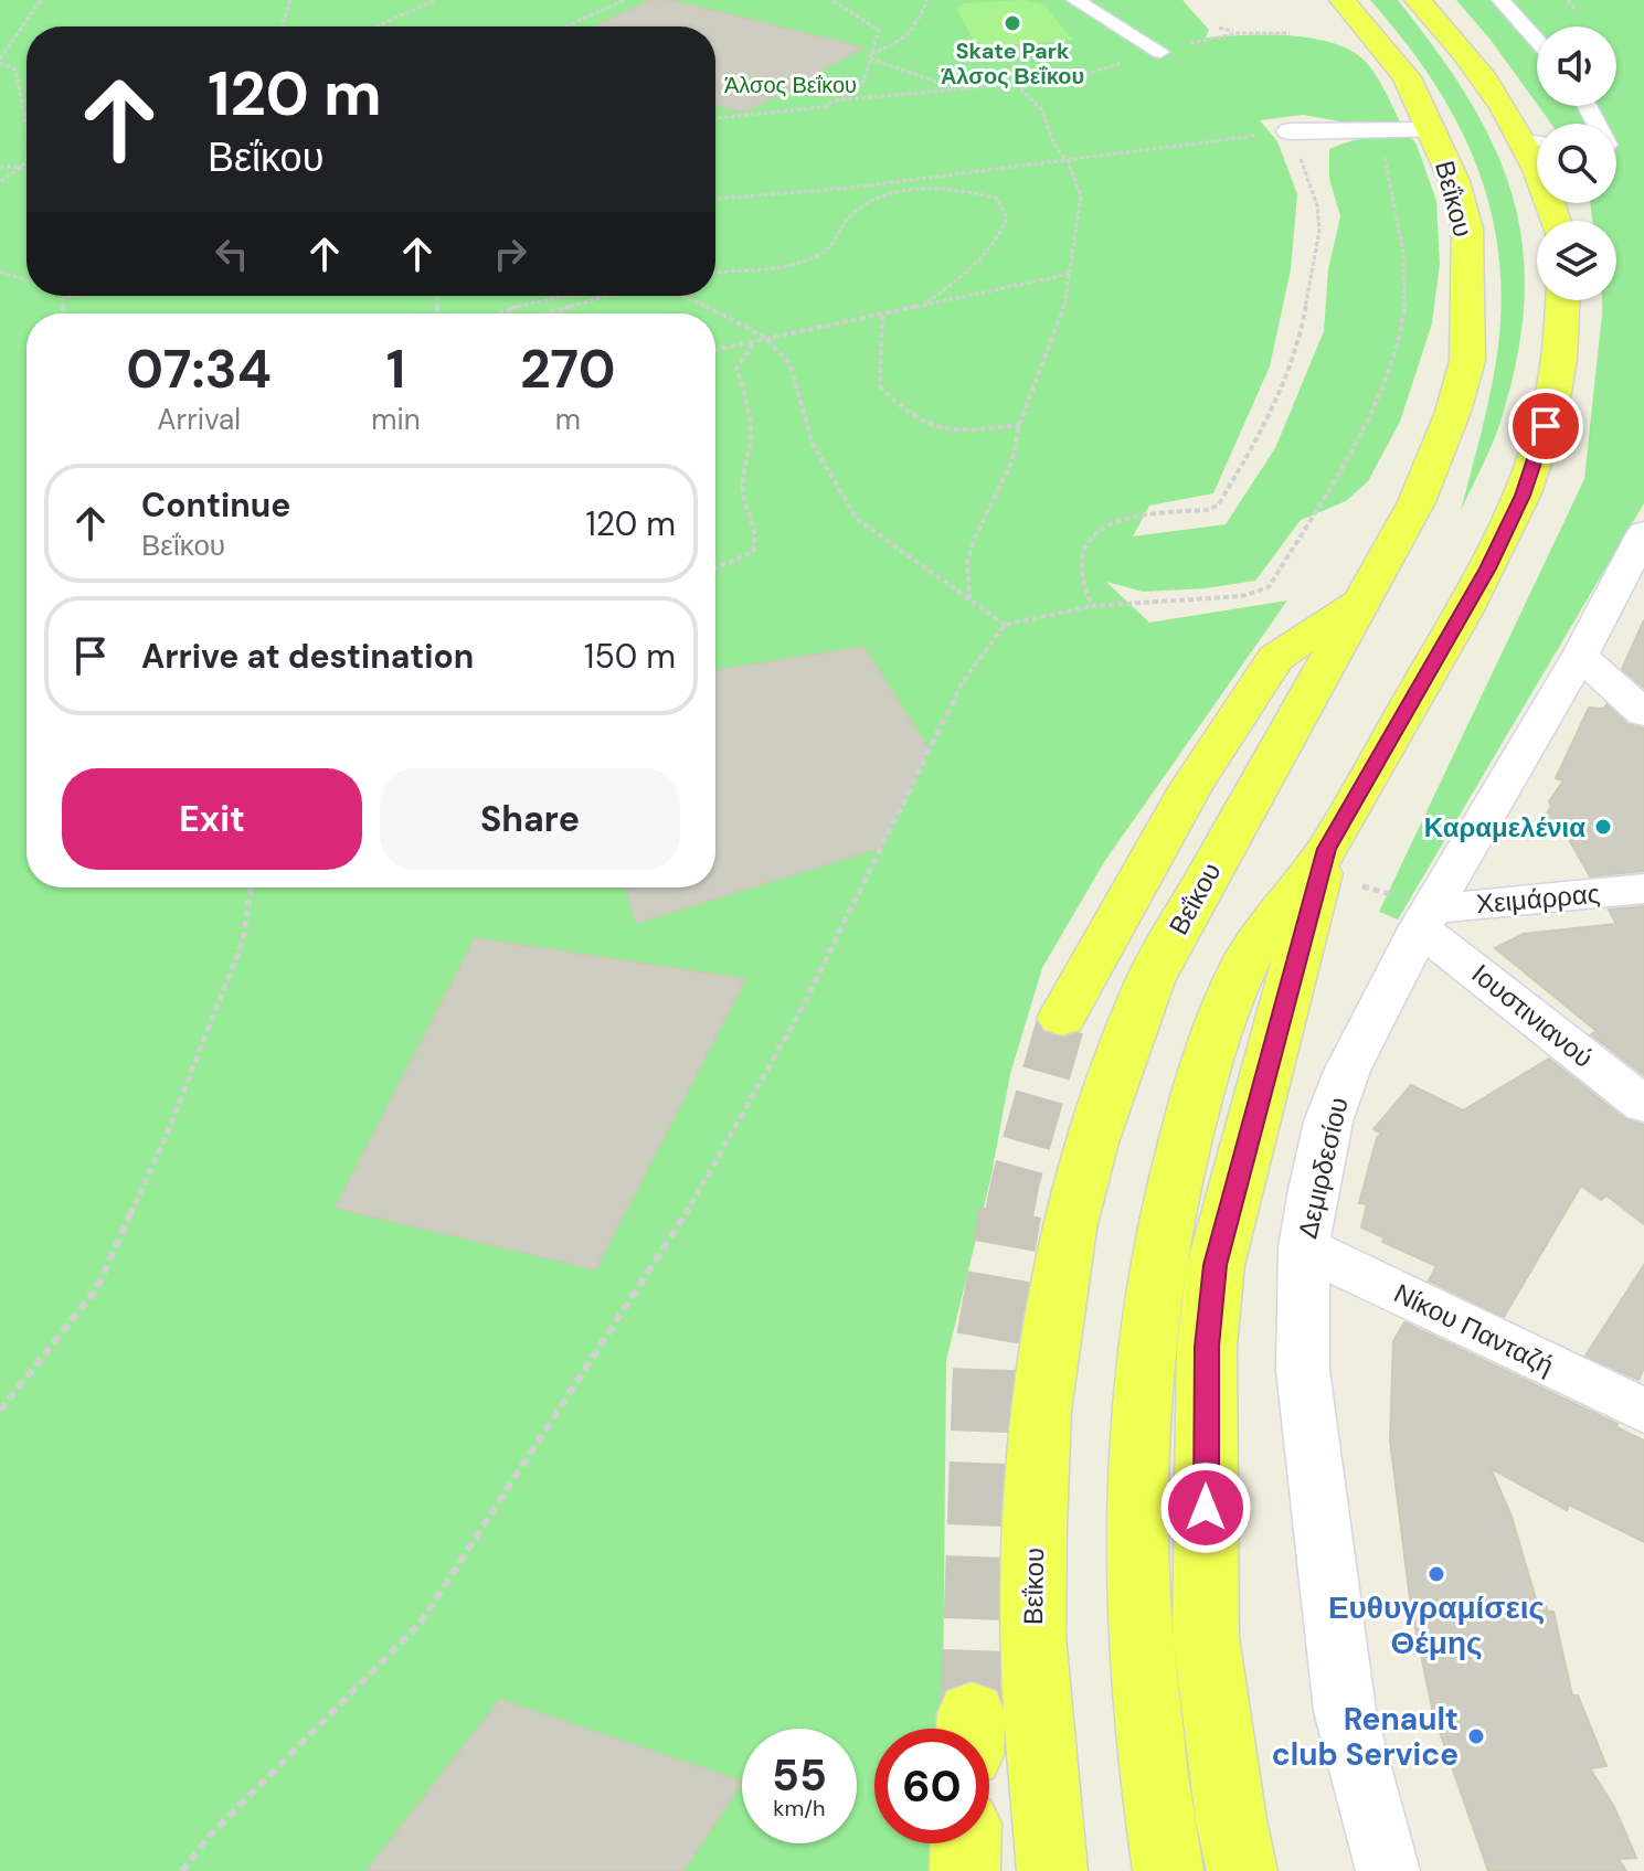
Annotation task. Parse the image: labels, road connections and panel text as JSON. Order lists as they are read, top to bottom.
{
  "streets": {
    "main road": ["Βεΐκου"],
    "street": [
      "Χειμάρρας",
      "Ιουστινιανού",
      "Δεμιρδεσίου",
      "Νίκου Πανταζή"
    ]
  },
  "crossings": [
    ["Χειμάρρας", "Ιουστινιανού"],
    ["Χειμάρρας", "Δεμιρδεσίου"],
    ["Ιουστινιανού", "Δεμιρδεσίου"],
    ["Δεμιρδεσίου", "Νίκου Πανταζή"]
  ],
  "parks": ["Άλσος Βεΐκου"],
  "places": [
    "Skate Park Άλσος Βεΐκου",
    "Καραμελένια",
    "Ευθυγραμίσεις Θέμης",
    "Renault club Service"
  ],
  "page": {
    "turn": ["120 m", "Βεΐκου"],
    "eta": [
      "07:34",
      "Arrival",
      "1",
      "min",
      "270",
      "m"
    ],
    "list": [
      {
        "name": "Continue",
        "note": "Βεΐκου",
        "value": "120 m"
      },
      {
        "name": "Arrive at destination",
        "value": "150 m"
      }
    ],
    "buttons": ["Exit", "Share"],
    "speed": "55 km/h",
    "limit": "60"
  }
}
